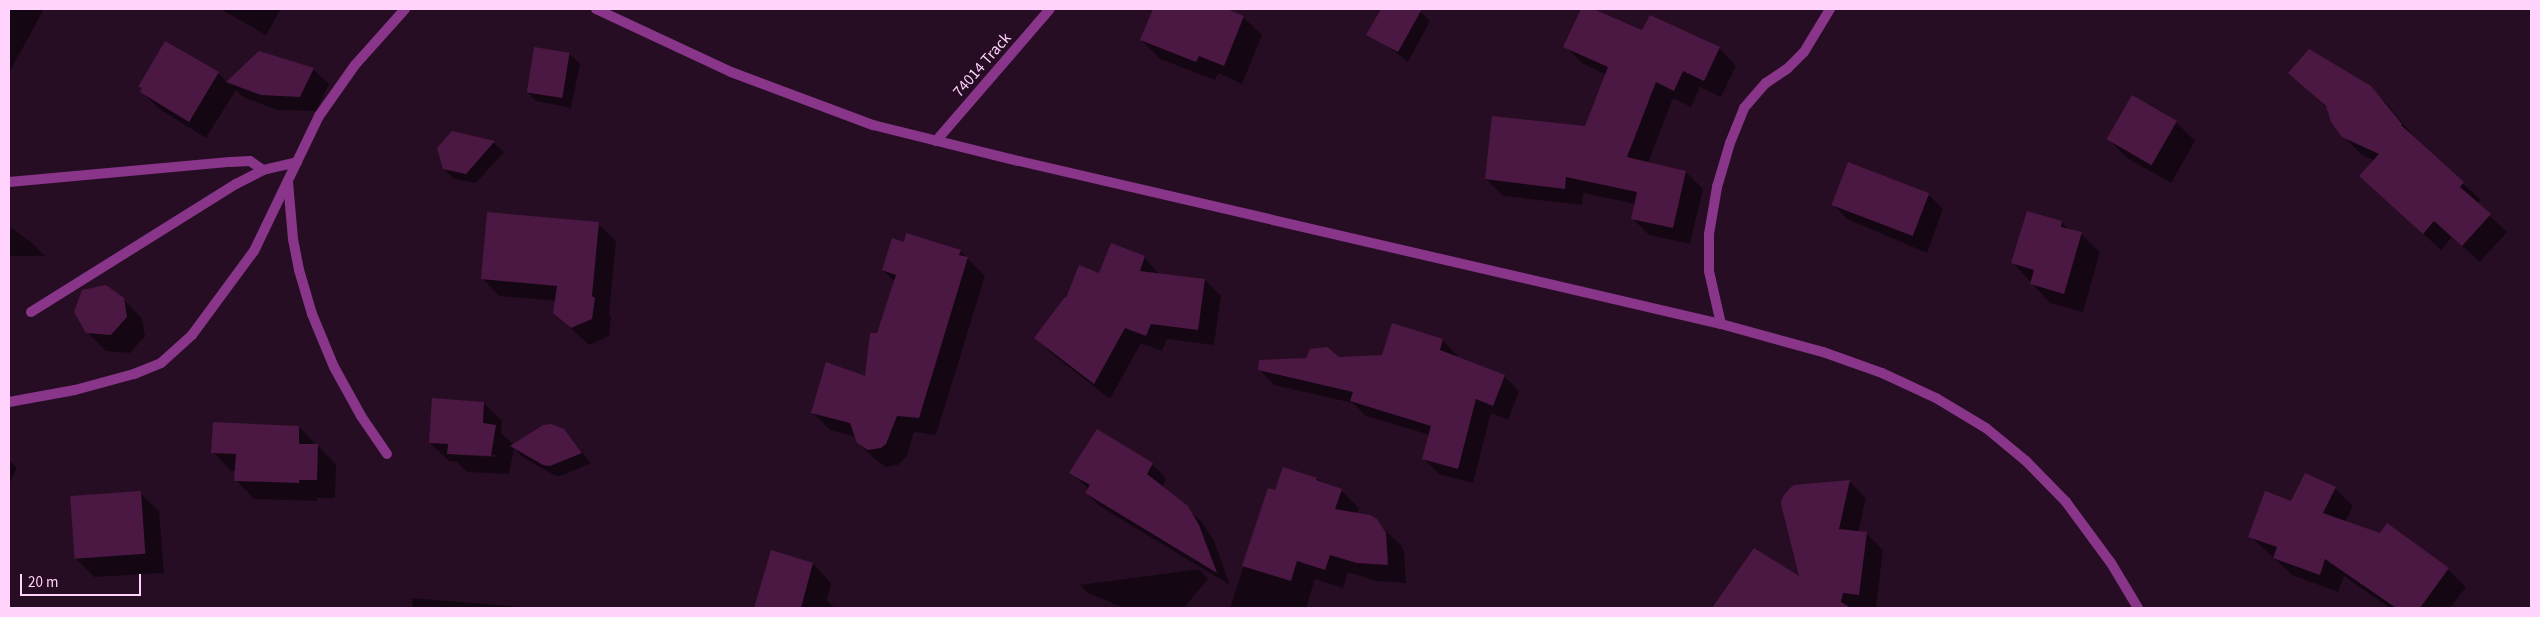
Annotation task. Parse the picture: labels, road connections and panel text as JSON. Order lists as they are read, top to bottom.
{
  "streets": {
    "street": ["74014 Track"]
  },
  "scale_bar": "20 m"
}
